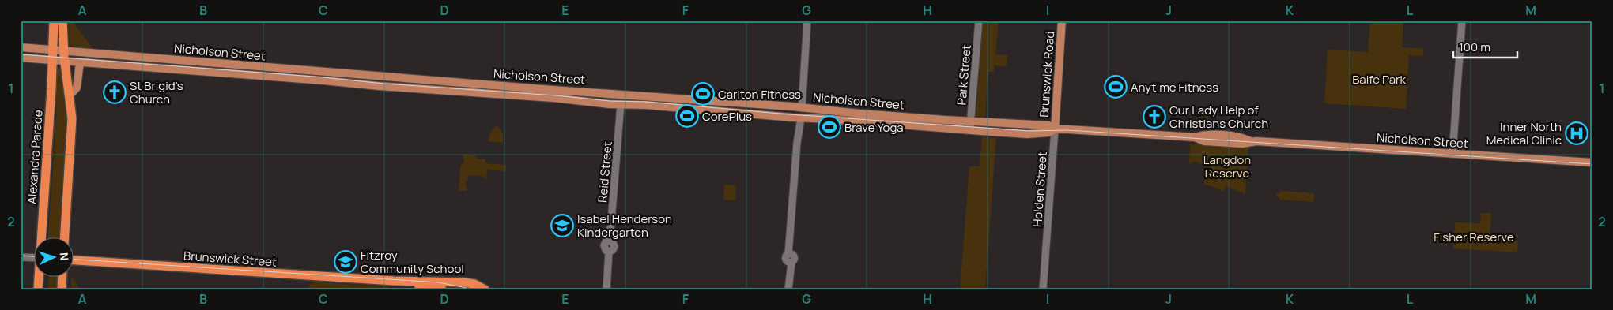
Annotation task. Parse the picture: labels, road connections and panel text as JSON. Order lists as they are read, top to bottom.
{
  "streets": {
    "highway": ["Alexandra Parade", "Brunswick Street"],
    "main road": ["Nicholson Street", "Brunswick Road"],
    "street": ["Park Street", "Reid Street", "Holden Street"]
  },
  "crossings": [
    ["Nicholson Street", "Brunswick Road"],
    ["Nicholson Street", "Park Street"],
    ["Nicholson Street", "Alexandra Parade"],
    ["Nicholson Street", "Reid Street"],
    ["Nicholson Street", "Holden Street"],
    ["Brunswick Road", "Holden Street"]
  ],
  "parks": ["Balfe Park", "Langdon Reserve", "Fisher Reserve"],
  "places": {
    "sports": [
      "Anytime Fitness",
      "Carlton Fitness",
      "CorePlus",
      "Brave Yoga"
    ],
    "church": ["St Brigid's Church", "Our Lady Help of Christians Church"],
    "hospital": ["Inner North Medical Clinic"],
    "school or university": ["Isabel Henderson Kindergarten", "Fitzroy Community School"]
  },
  "scale_bar": "100 m",
  "north": "right",
  "grid": {
    "columns": [
      "A",
      "B",
      "C",
      "D",
      "E",
      "F",
      "G",
      "H",
      "I",
      "J",
      "K",
      "L",
      "M"
    ],
    "rows": ["1", "2"]
  }
}
